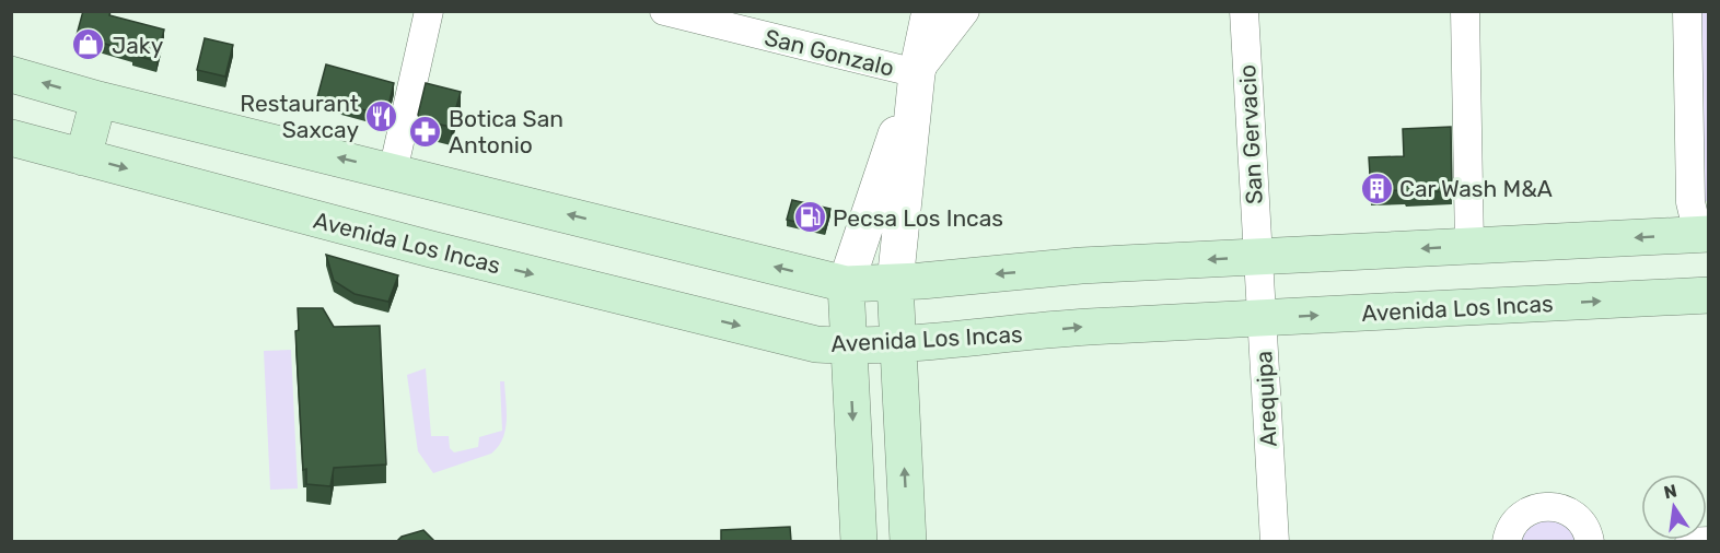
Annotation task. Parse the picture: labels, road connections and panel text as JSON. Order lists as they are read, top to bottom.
{
  "streets": {
    "main road": ["Avenida Los Incas"],
    "street": ["San Gonzalo", "San Gervacio", "Arequipa"]
  },
  "crossings": [
    ["San Gervacio", "Arequipa"],
    ["Avenida Los Incas", "Arequipa"]
  ],
  "places": {
    "shop": ["Jaky"],
    "restaurant": ["Restaurant Saxcay"],
    "pharmacy": ["Botica San Antonio"],
    "building": ["Car Wash M&A"],
    "fuel station": ["Pecsa Los Incas"]
  },
  "north": "top"
}
